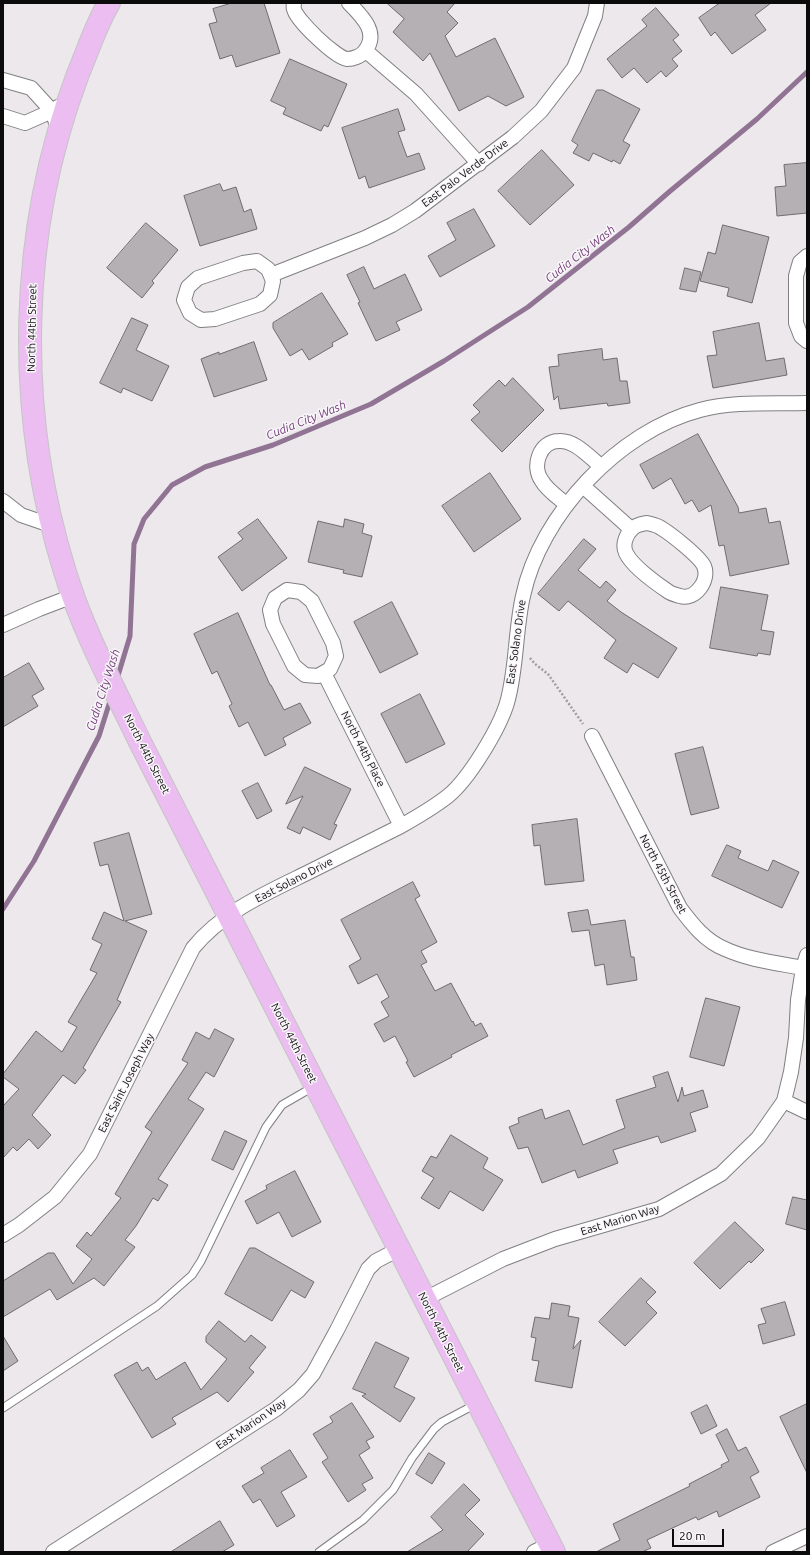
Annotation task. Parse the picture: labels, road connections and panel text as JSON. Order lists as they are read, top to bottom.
{
  "streets": {
    "main road": ["North 44th Street"],
    "street": [
      "East Palo Verde Drive",
      "East Solano Drive",
      "North 44th Place",
      "North 45th Street",
      "East Saint Joseph Way",
      "East Marion Way"
    ]
  },
  "crossings": [
    ["North 44th Street", "East Solano Drive"],
    ["North 44th Street", "East Saint Joseph Way"],
    ["North 44th Street", "East Marion Way"],
    ["East Solano Drive", "North 44th Place"],
    ["East Solano Drive", "East Saint Joseph Way"],
    ["North 45th Street", "East Marion Way"]
  ],
  "water": ["Cudia City Wash"],
  "scale_bar": "20 m"
}
